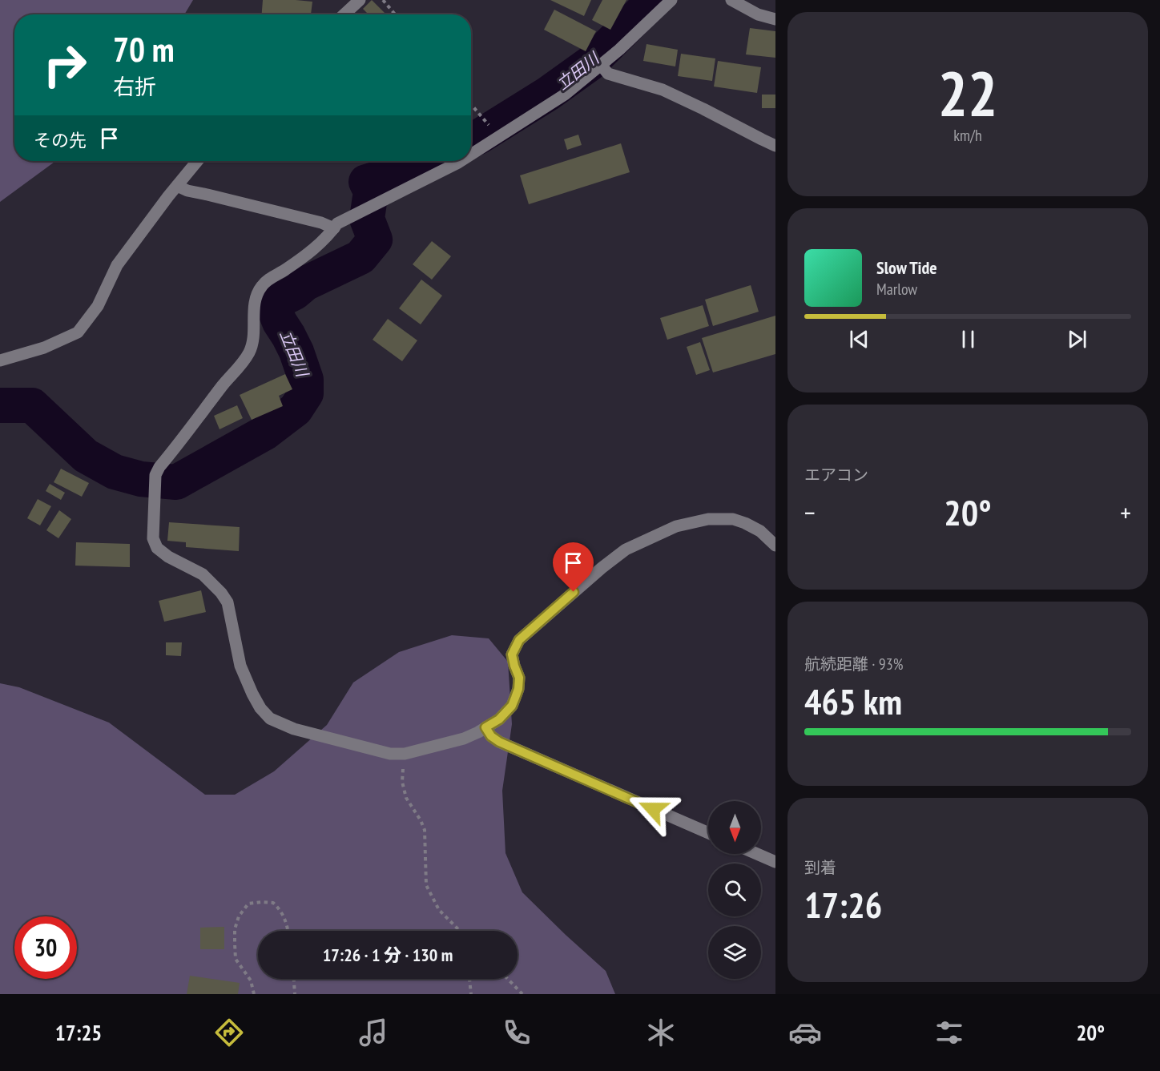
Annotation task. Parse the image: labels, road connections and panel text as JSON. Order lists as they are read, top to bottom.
{
  "water": ["立田川"],
  "north": "bottom",
  "page": {
    "tile": [
      ["22", "km/h"],
      "エアコン",
      ["航続距離 · 93%", "465 km"],
      ["到着", "17:26"]
    ],
    "turn": ["70 m", "右折"],
    "then": "その先",
    "song": ["Slow Tide", "Marlow"],
    "heat": ["−", "20°", "+"],
    "limit": "30",
    "trip": "17:26 · 1 分 · 130 m",
    "tabs": ["17:25", "20°"]
  }
}
